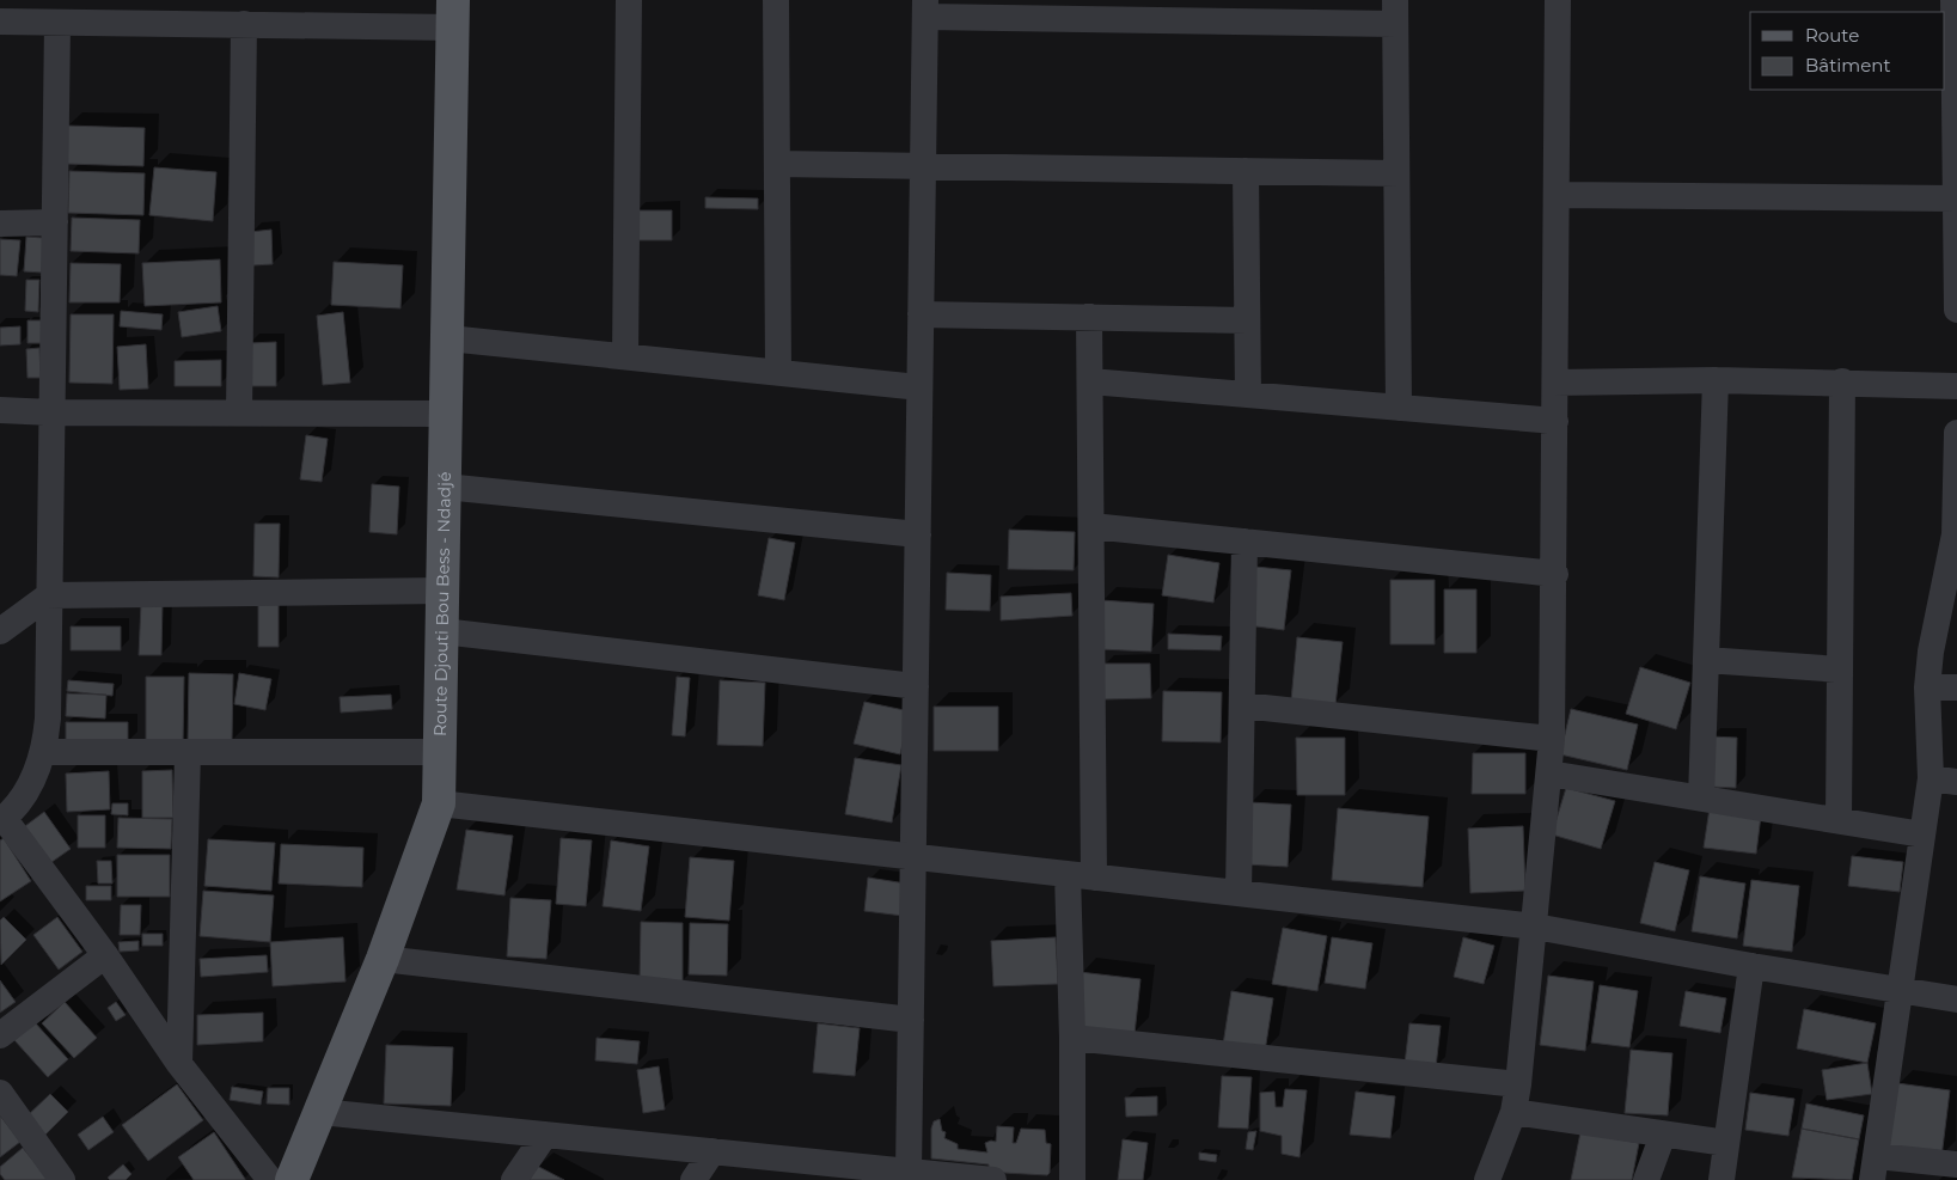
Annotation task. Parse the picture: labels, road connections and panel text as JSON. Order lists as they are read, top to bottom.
{
  "streets": {
    "main road": ["Route Djouti Bou Bess - Ndadjé"]
  },
  "legend": ["Route", "Bâtiment"]
}
